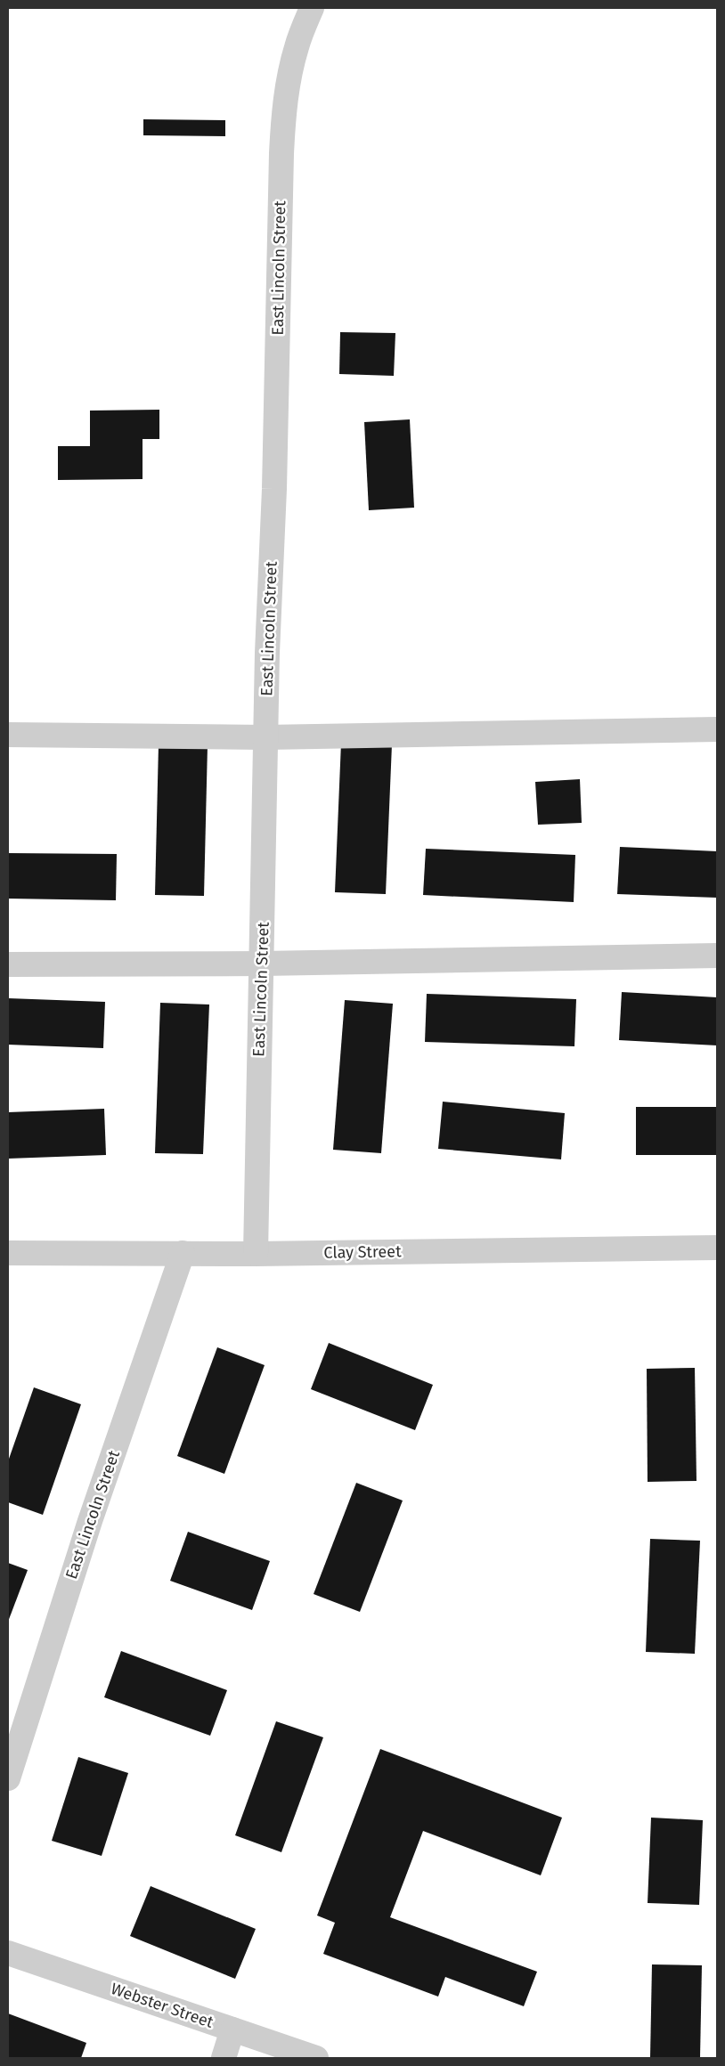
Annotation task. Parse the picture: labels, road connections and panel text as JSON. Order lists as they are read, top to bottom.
{
  "streets": {
    "street": ["East Lincoln Street", "Clay Street", "Webster Street"]
  },
  "crossings": [
    ["East Lincoln Street", "Clay Street"]
  ]
}
